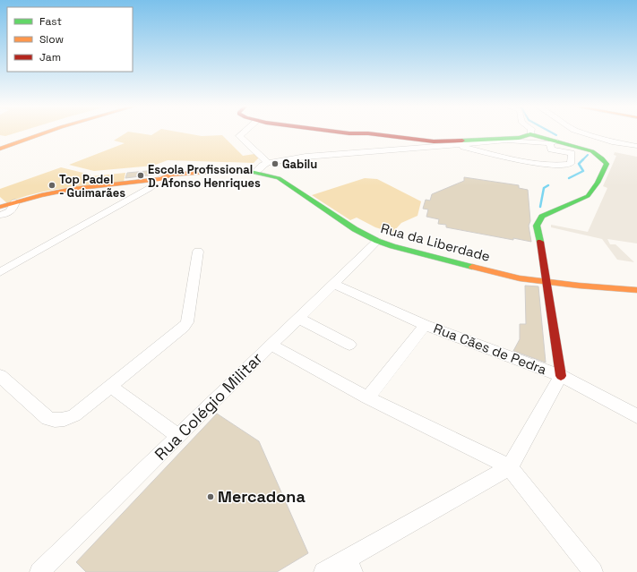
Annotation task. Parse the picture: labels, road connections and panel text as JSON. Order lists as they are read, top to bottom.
{
  "streets": {
    "main road": ["Rua da Liberdade"],
    "street": ["Rua Cães de Pedra", "Rua Colégio Militar"]
  },
  "crossings": [
    ["Rua da Liberdade", "Rua Colégio Militar"]
  ],
  "places": [
    "Gabilu",
    "Escola Profissional D. Afonso Henriques",
    "Top Padel - Guimarães",
    "Mercadona"
  ],
  "legend": ["Fast", "Slow", "Jam"]
}
